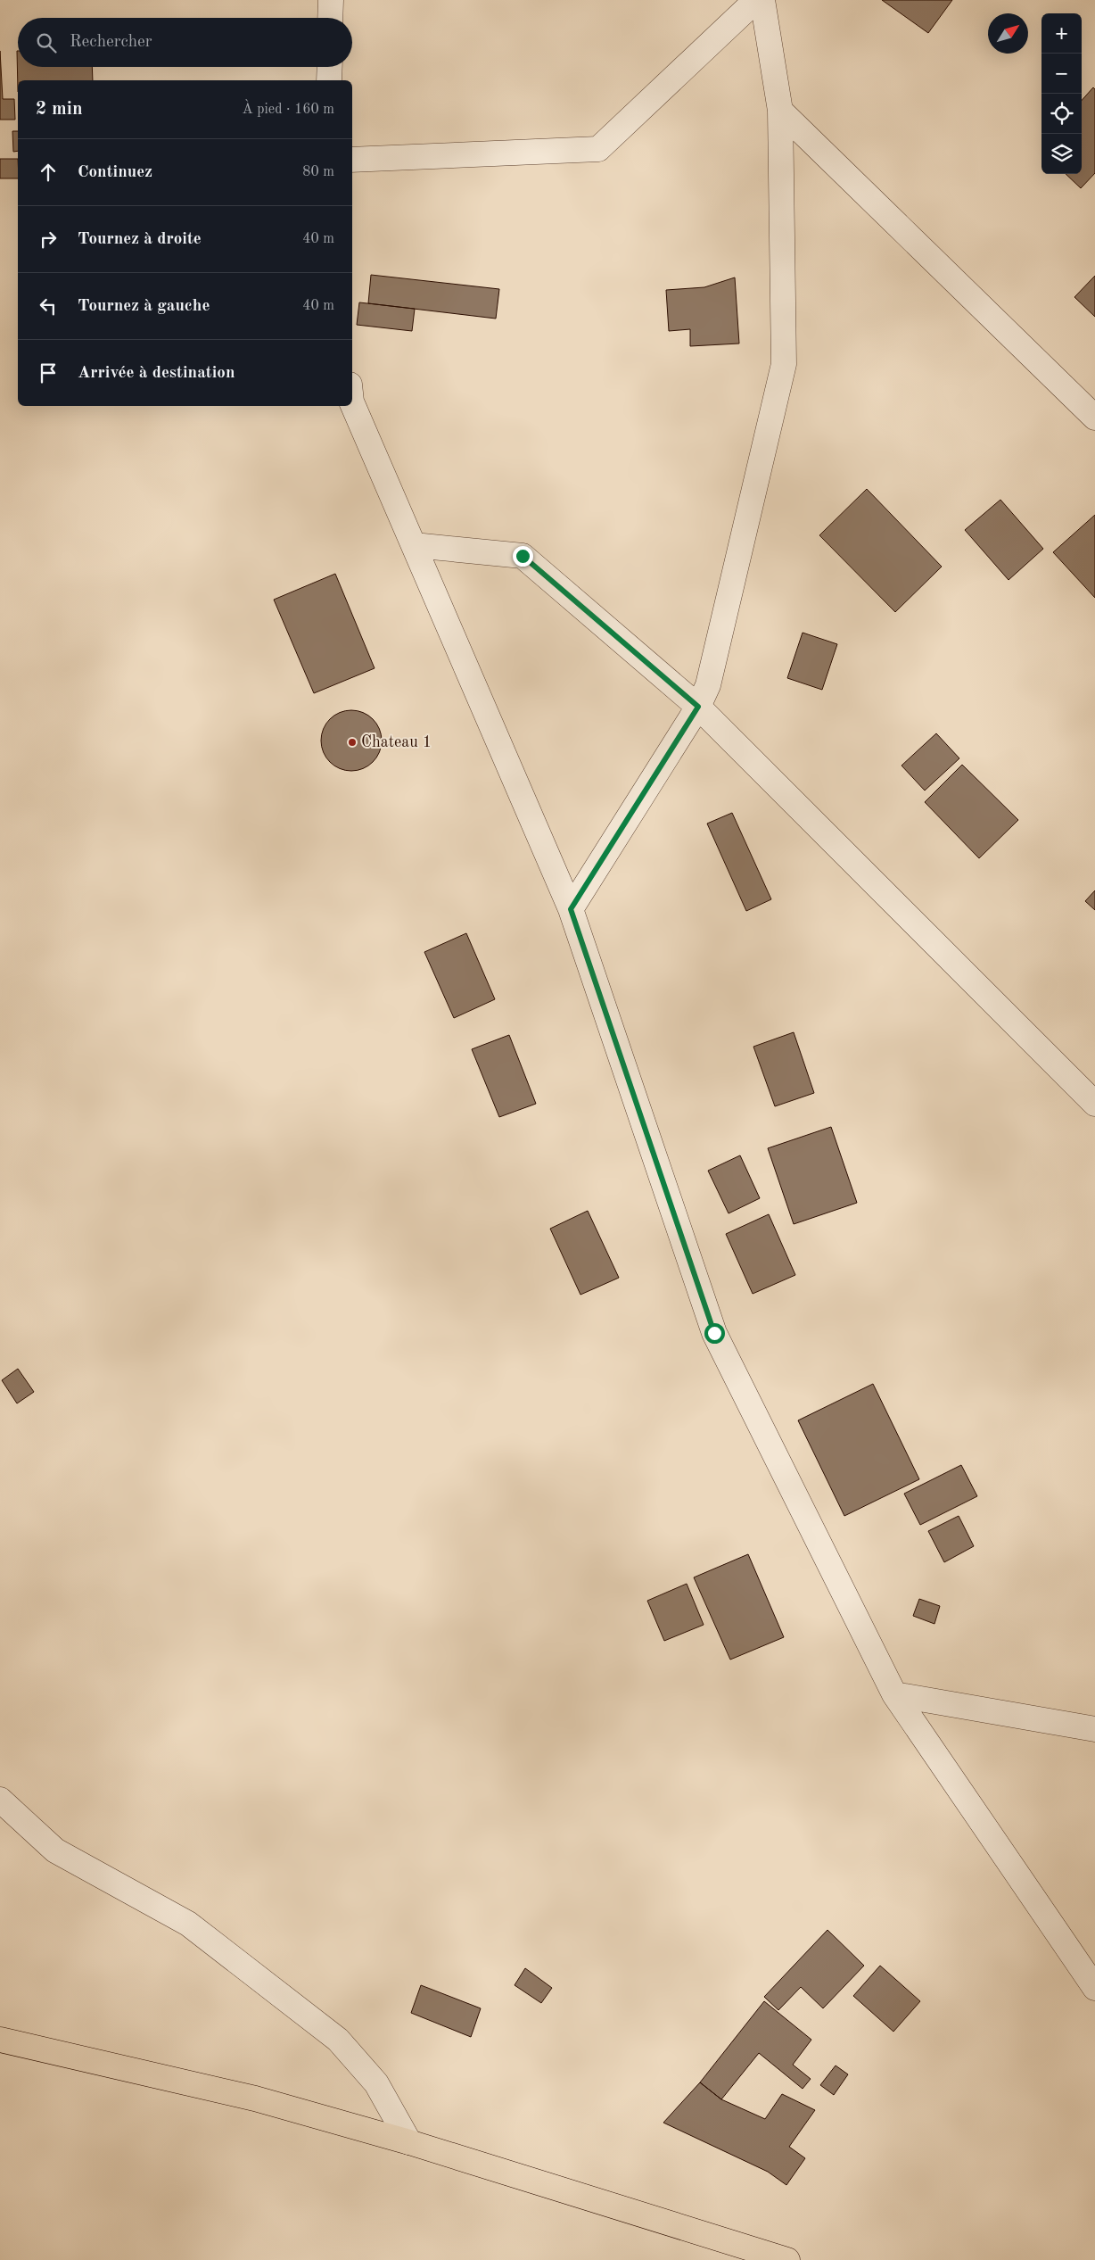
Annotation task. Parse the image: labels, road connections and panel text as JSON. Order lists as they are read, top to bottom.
{
  "places": ["Chateau 1"],
  "north": "top right",
  "page": {
    "map_buttons": ["+", "−"],
    "search": "Rechercher",
    "heading": ["2 min", "À pied · 160 m"],
    "list": [
      ["Continuez", "80 m"],
      ["Tournez à droite", "40 m"],
      ["Tournez à gauche", "40 m"],
      "Arrivée à destination"
    ]
  }
}
